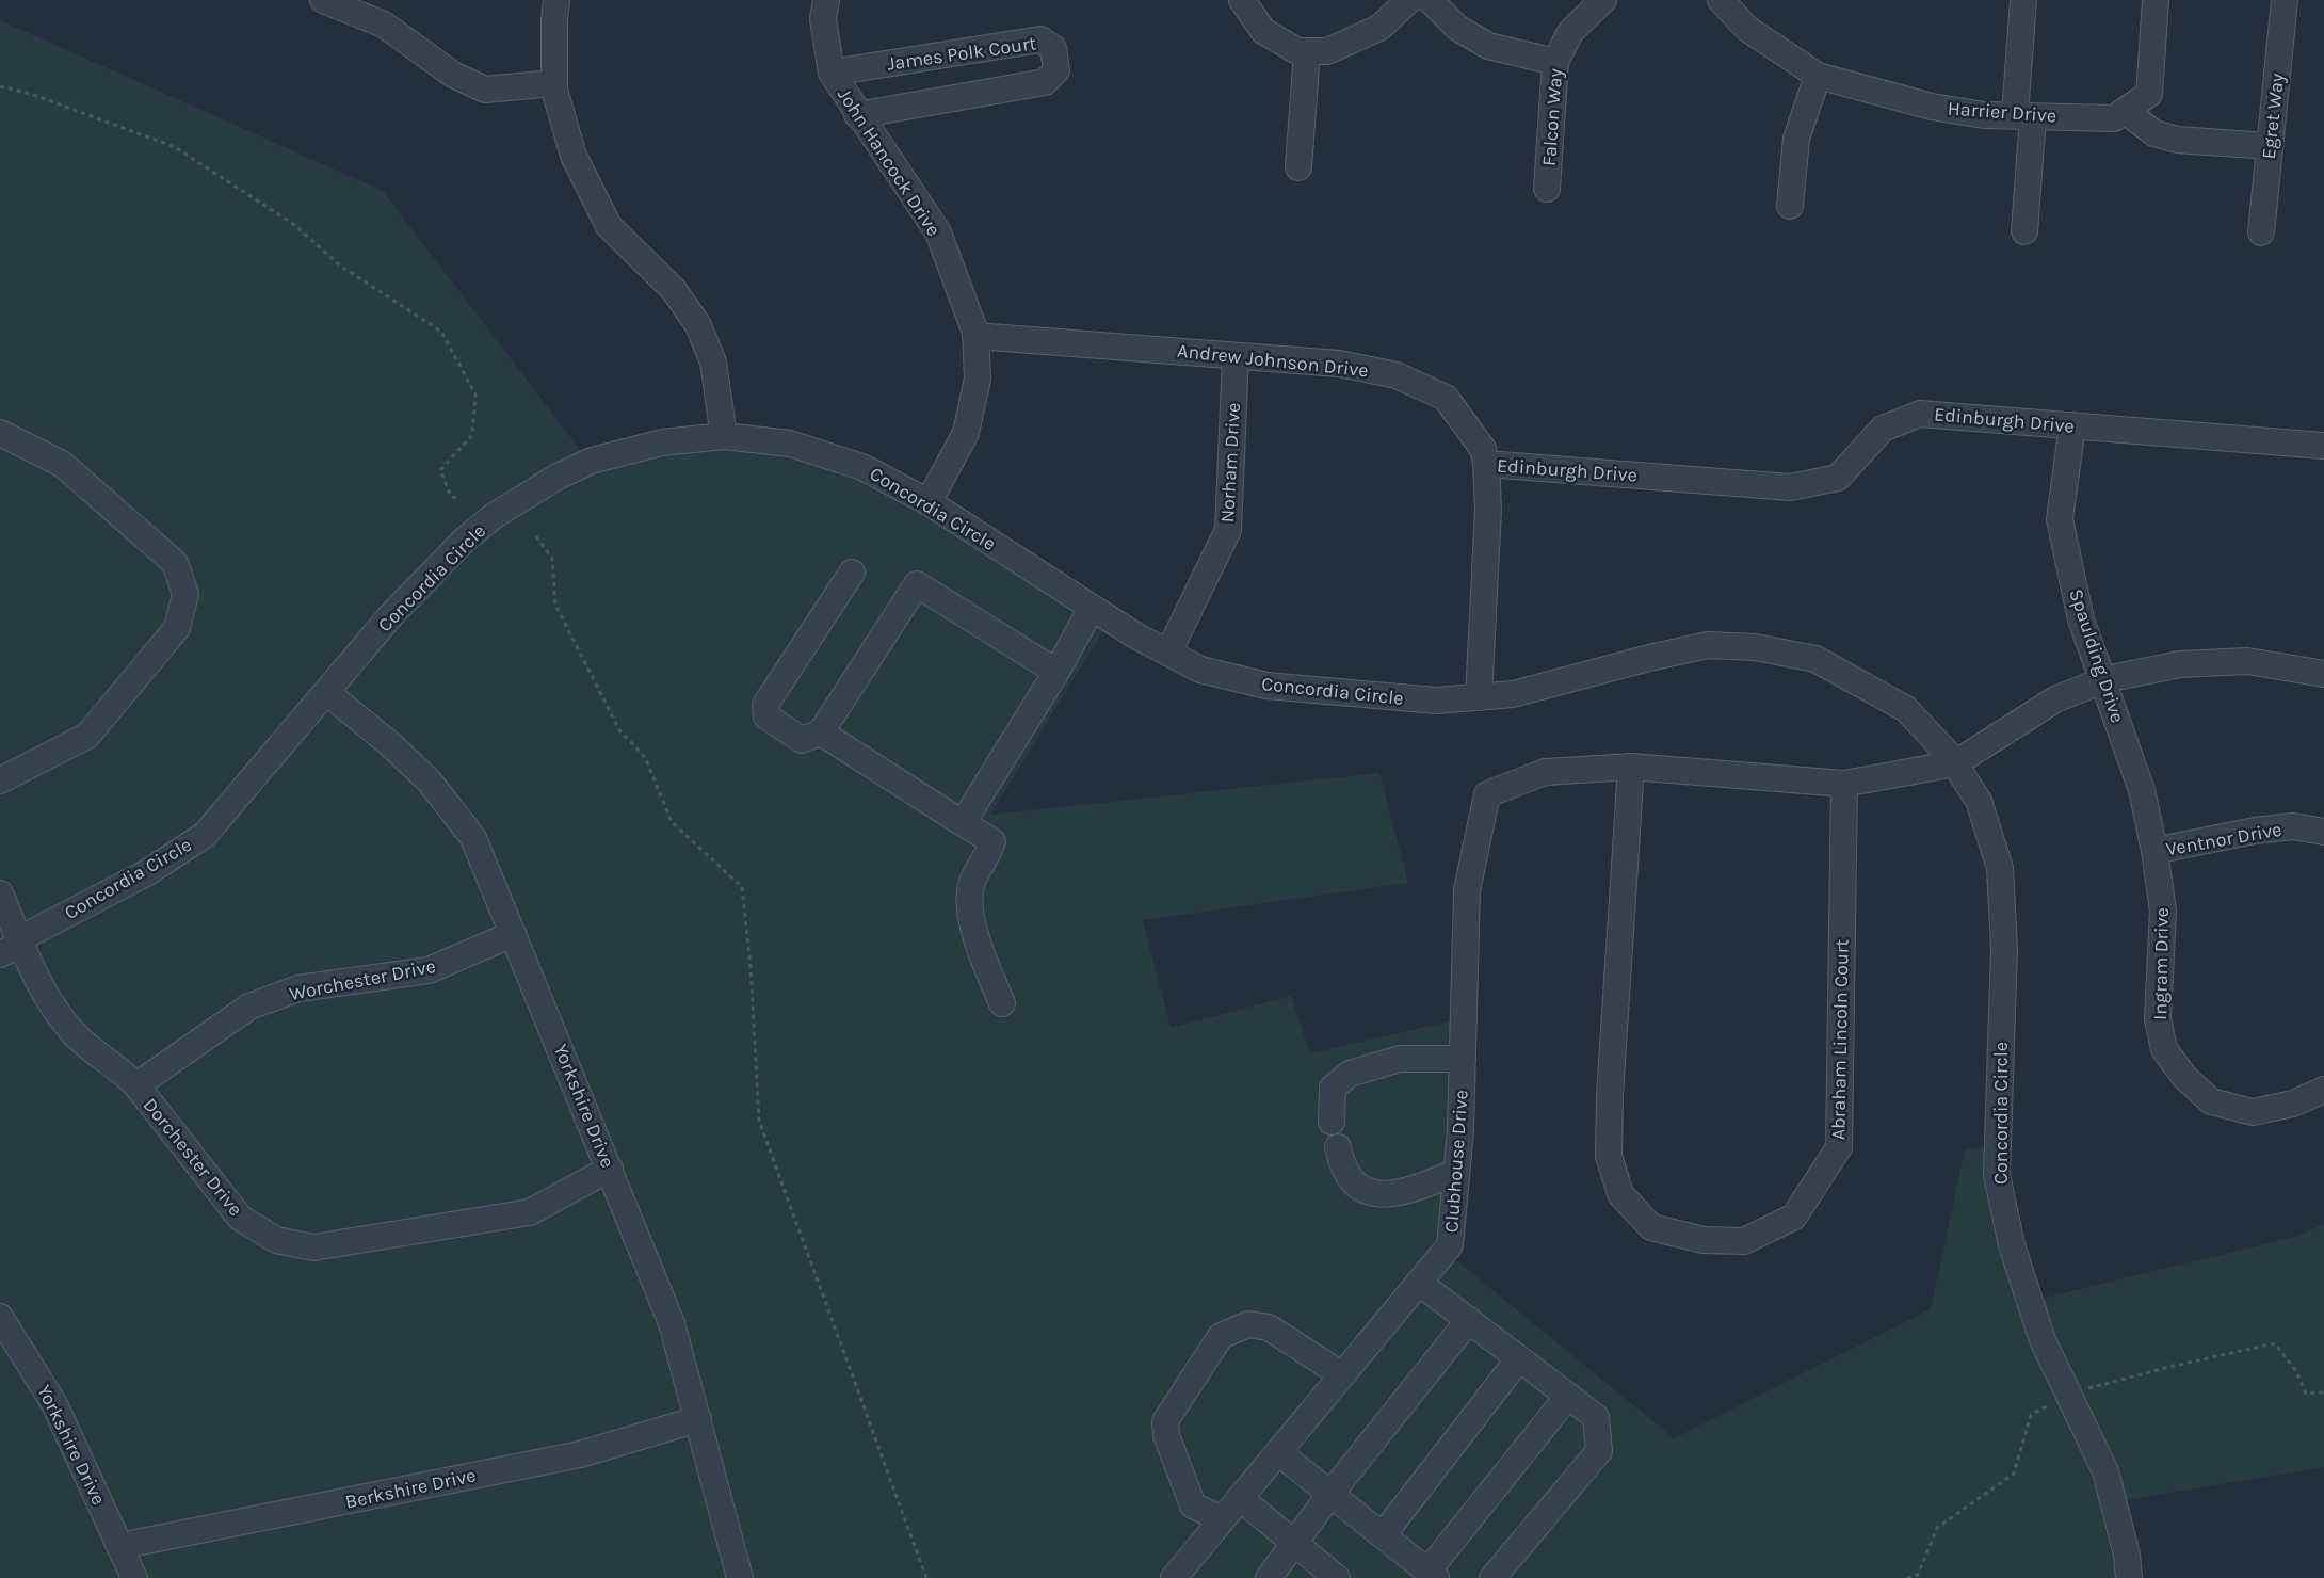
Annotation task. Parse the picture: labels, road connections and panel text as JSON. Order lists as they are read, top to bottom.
{
  "streets": {
    "street": [
      "James Polk Court",
      "Harrier Drive",
      "Egret Way",
      "Falcon Way",
      "John Hancock Drive",
      "Andrew Johnson Drive",
      "Edinburgh Drive",
      "Norham Drive",
      "Concordia Circle",
      "Spaulding Drive",
      "Ventnor Drive",
      "Ingram Drive",
      "Worchester Drive",
      "Abraham Lincoln Court",
      "Yorkshire Drive",
      "Dorchester Drive",
      "Clubhouse Drive",
      "Berkshire Drive"
    ]
  },
  "crossings": [
    ["James Polk Court", "John Hancock Drive"],
    ["John Hancock Drive", "Andrew Johnson Drive"],
    ["John Hancock Drive", "Concordia Circle"],
    ["Andrew Johnson Drive", "Edinburgh Drive"],
    ["Andrew Johnson Drive", "Norham Drive"],
    ["Andrew Johnson Drive", "Concordia Circle"],
    ["Edinburgh Drive", "Spaulding Drive"],
    ["Norham Drive", "Concordia Circle"],
    ["Concordia Circle", "Yorkshire Drive"],
    ["Concordia Circle", "Dorchester Drive"],
    ["Spaulding Drive", "Ventnor Drive"],
    ["Spaulding Drive", "Ingram Drive"],
    ["Ventnor Drive", "Ingram Drive"],
    ["Worchester Drive", "Yorkshire Drive"],
    ["Worchester Drive", "Dorchester Drive"],
    ["Abraham Lincoln Court", "Clubhouse Drive"],
    ["Yorkshire Drive", "Dorchester Drive"],
    ["Yorkshire Drive", "Berkshire Drive"]
  ]
}
